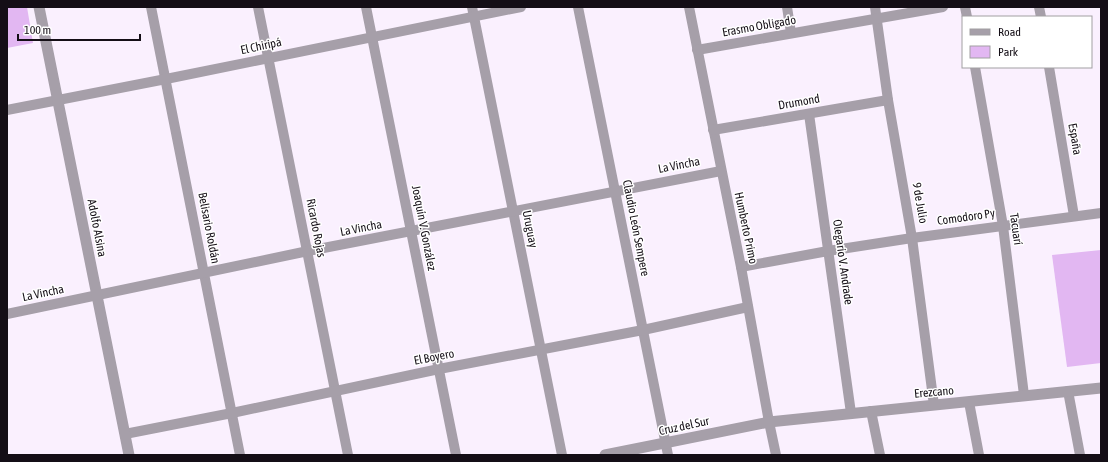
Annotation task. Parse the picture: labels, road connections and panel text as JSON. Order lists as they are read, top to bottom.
{
  "streets": {
    "street": [
      "Erasmo Obligado",
      "El Chiripá",
      "Drumond",
      "España",
      "La Vincha",
      "9 de Julio",
      "Comodoro Py",
      "Adolfo Alsina",
      "Belisario Roldán",
      "Ricardo Rojas",
      "Joaquín V. González",
      "Claudio León Sempere",
      "Humberto Primo",
      "Uruguay",
      "Tacuarí",
      "Olegario V. Andrade",
      "El Boyero",
      "Erezcano",
      "Cruz del Sur"
    ]
  },
  "crossings": [
    ["Erasmo Obligado", "9 de Julio"],
    ["Erasmo Obligado", "Humberto Primo"],
    ["El Chiripá", "Adolfo Alsina"],
    ["El Chiripá", "Belisario Roldán"],
    ["El Chiripá", "Ricardo Rojas"],
    ["El Chiripá", "Joaquín V. González"],
    ["El Chiripá", "Uruguay"],
    ["Drumond", "9 de Julio"],
    ["Drumond", "Humberto Primo"],
    ["Drumond", "Olegario V. Andrade"],
    ["España", "Comodoro Py"],
    ["La Vincha", "Adolfo Alsina"],
    ["La Vincha", "Belisario Roldán"],
    ["La Vincha", "Ricardo Rojas"],
    ["La Vincha", "Joaquín V. González"],
    ["La Vincha", "Claudio León Sempere"],
    ["La Vincha", "Humberto Primo"],
    ["La Vincha", "Uruguay"],
    ["9 de Julio", "Comodoro Py"],
    ["9 de Julio", "Erezcano"],
    ["Comodoro Py", "Humberto Primo"],
    ["Comodoro Py", "Tacuarí"],
    ["Comodoro Py", "Olegario V. Andrade"],
    ["Adolfo Alsina", "El Boyero"],
    ["Belisario Roldán", "El Boyero"],
    ["Ricardo Rojas", "El Boyero"],
    ["Joaquín V. González", "El Boyero"],
    ["Claudio León Sempere", "El Boyero"],
    ["Claudio León Sempere", "Cruz del Sur"],
    ["Humberto Primo", "El Boyero"],
    ["Humberto Primo", "Erezcano"],
    ["Humberto Primo", "Cruz del Sur"],
    ["Uruguay", "El Boyero"],
    ["Tacuarí", "Erezcano"],
    ["Olegario V. Andrade", "Erezcano"],
    ["Erezcano", "Cruz del Sur"]
  ],
  "legend": ["Road", "Park"],
  "scale_bar": "100 m"
}
